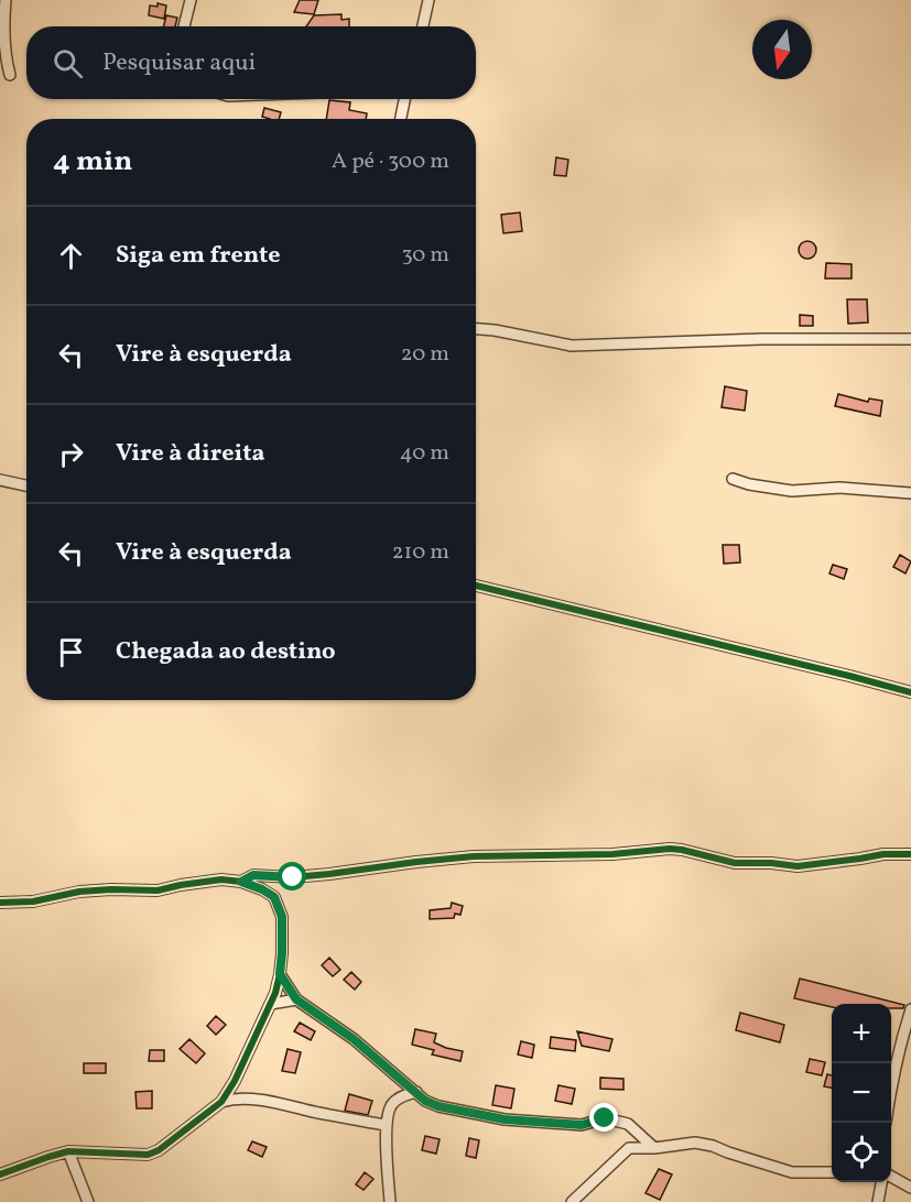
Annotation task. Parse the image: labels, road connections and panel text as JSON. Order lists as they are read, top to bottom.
{
  "north": "bottom",
  "page": {
    "search": "Pesquisar aqui",
    "heading": ["4 min", "A pé · 300 m"],
    "list": [
      ["Siga em frente", "30 m"],
      ["Vire à esquerda", "20 m"],
      ["Vire à direita", "40 m"],
      ["Vire à esquerda", "210 m"],
      "Chegada ao destino"
    ],
    "map_buttons": ["+", "−"]
  }
}
